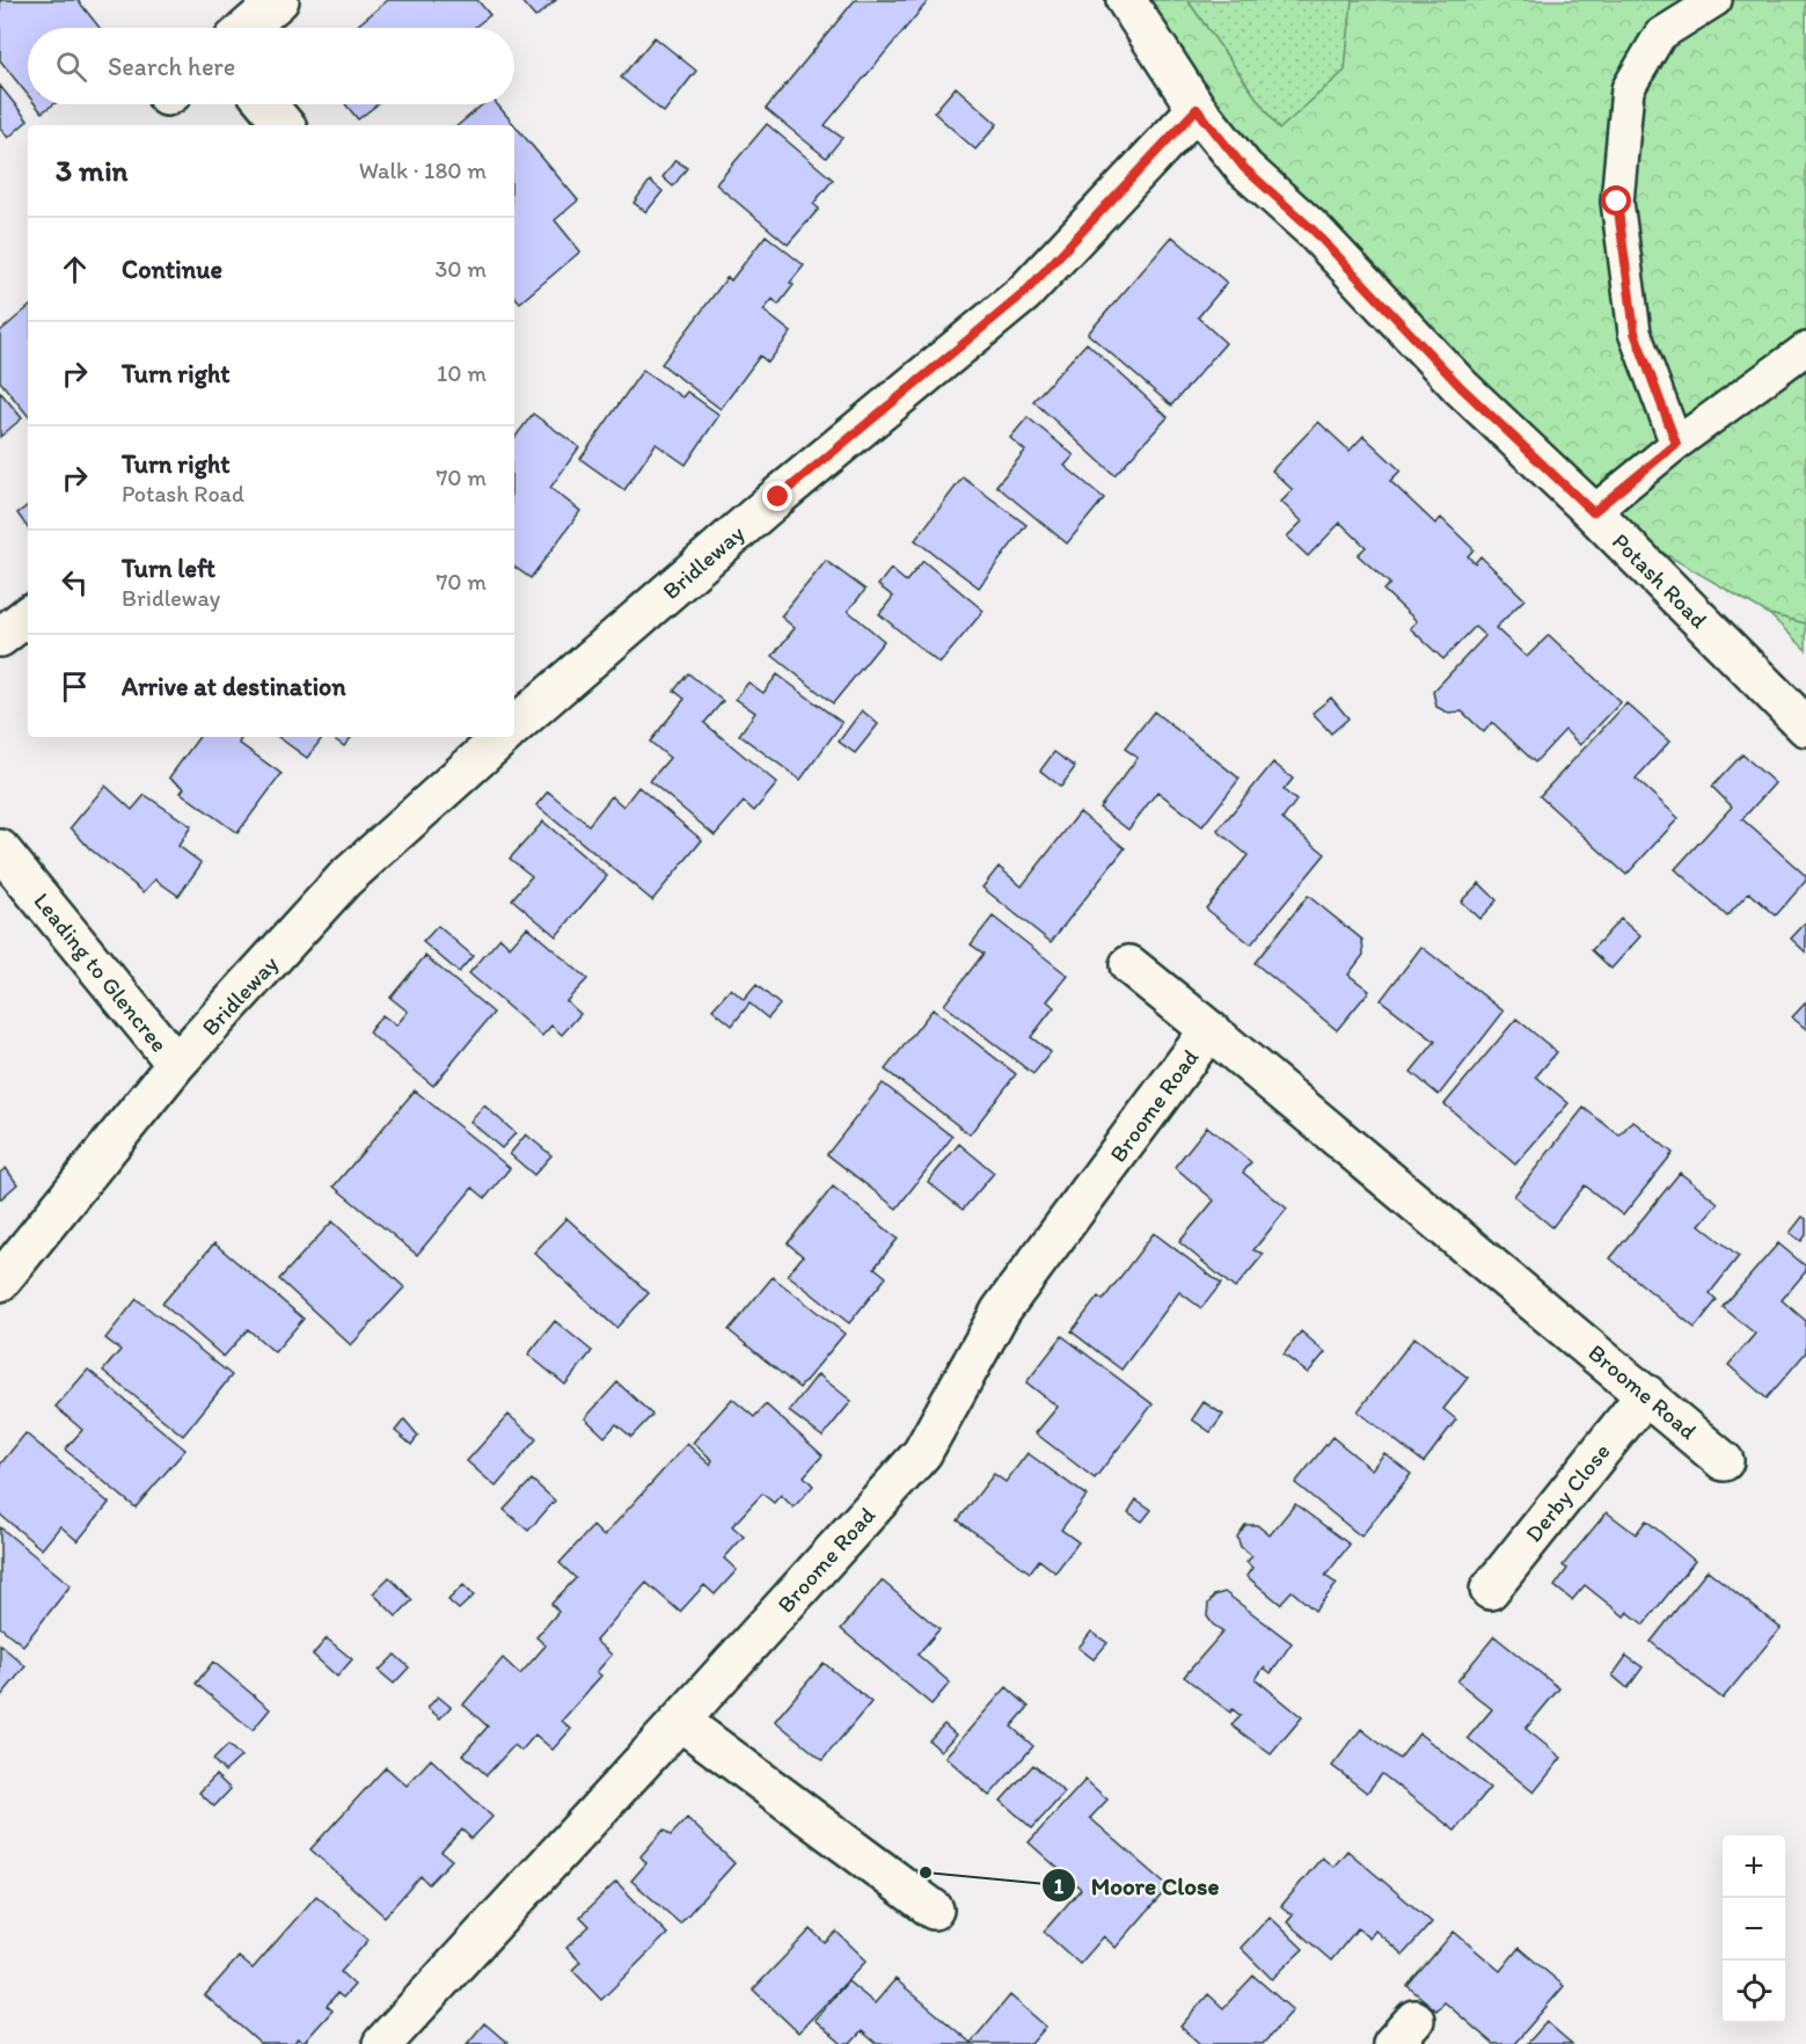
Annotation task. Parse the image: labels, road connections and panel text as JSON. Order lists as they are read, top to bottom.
{
  "streets": {
    "street": [
      "Bridleway",
      "Potash Road",
      "Leading to Glencree",
      "Broome Road",
      "Derby Close"
    ]
  },
  "crossings": [
    ["Bridleway", "Potash Road"],
    ["Bridleway", "Leading to Glencree"],
    ["Broome Road", "Derby Close"]
  ],
  "places": ["Moore Close"],
  "page": {
    "search": "Search here",
    "heading": ["3 min", "Walk · 180 m"],
    "list": [
      ["Continue", "30 m"],
      ["Turn right", "10 m"],
      ["Turn right", "Potash Road", "70 m"],
      ["Turn left", "Bridleway", "70 m"],
      "Arrive at destination"
    ],
    "map_buttons": ["+", "−"]
  }
}
